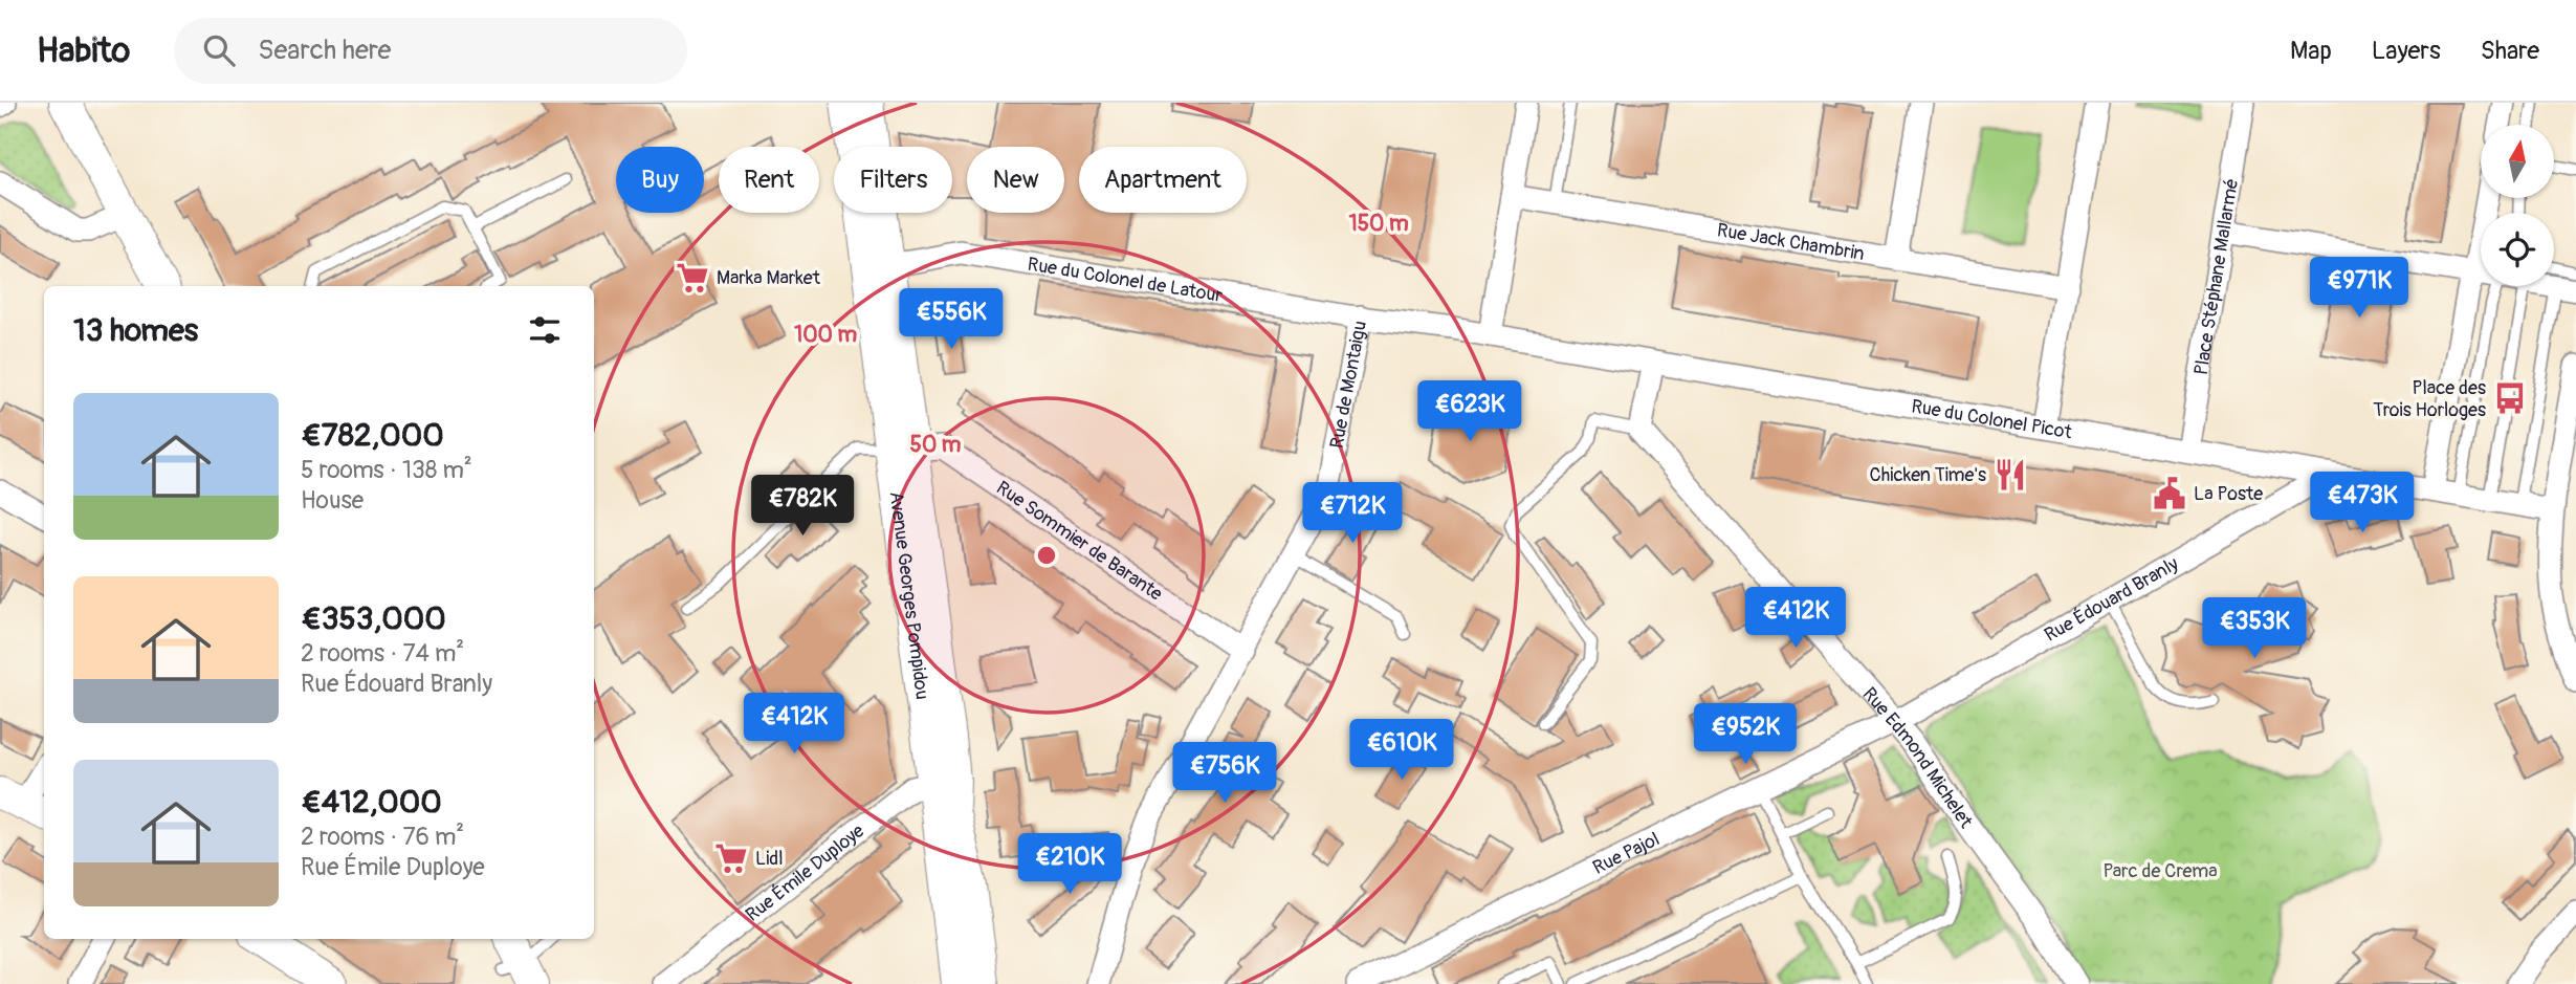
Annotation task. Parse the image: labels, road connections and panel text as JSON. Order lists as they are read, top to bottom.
{
  "streets": {
    "main road": ["Avenue Georges Pompidou"],
    "street": [
      "Rue Jack Chambrin",
      "Place Stéphane Mallarmé",
      "Rue du Colonel de Latour",
      "Rue de Montaigu",
      "Rue du Colonel Picot",
      "Rue Sommier de Barante",
      "Rue Édouard Branly",
      "Rue Edmond Michelet",
      "Rue Pajol",
      "Rue Émile Duploye"
    ]
  },
  "crossings": [
    ["Place Stéphane Mallarmé", "Rue du Colonel Picot"],
    ["Rue du Colonel de Latour", "Rue de Montaigu"],
    ["Rue du Colonel de Latour", "Avenue Georges Pompidou"],
    ["Rue de Montaigu", "Rue du Colonel Picot"],
    ["Rue de Montaigu", "Rue Sommier de Barante"],
    ["Rue du Colonel Picot", "Rue Édouard Branly"],
    ["Rue Sommier de Barante", "Avenue Georges Pompidou"],
    ["Avenue Georges Pompidou", "Rue Émile Duploye"],
    ["Rue Édouard Branly", "Rue Edmond Michelet"],
    ["Rue Édouard Branly", "Rue Pajol"],
    ["Rue Edmond Michelet", "Rue Pajol"]
  ],
  "parks": ["Parc de Crema"],
  "places": {
    "supermarket": ["Marka Market", "Lidl"],
    "bus stop": ["Place des Trois Horloges"],
    "restaurant": ["Chicken Time's"],
    "public building": ["La Poste"]
  },
  "north": "top",
  "page": {
    "header": "Habito",
    "search": "Search here",
    "nav": ["Map", "Layers", "Share"],
    "chip": [
      "Buy",
      "Rent",
      "Filters",
      "New",
      "Apartment"
    ],
    "price": [
      "€971K",
      "€556K",
      "€623K",
      "€473K",
      "€782K",
      "€712K",
      "€412K",
      "€353K",
      "€412K",
      "€952K",
      "€610K",
      "€756K",
      "€210K"
    ],
    "heading": "13 homes",
    "list": [
      {
        "name": "€782,000",
        "note": "5 rooms · 138 m² · House"
      },
      {
        "name": "€353,000",
        "note": "2 rooms · 74 m² · Rue Édouard Branly"
      },
      {
        "name": "€412,000",
        "note": "2 rooms · 76 m² · Rue Émile Duploye"
      }
    ]
  },
  "rings": ["150 m", "100 m", "50 m"]
}
